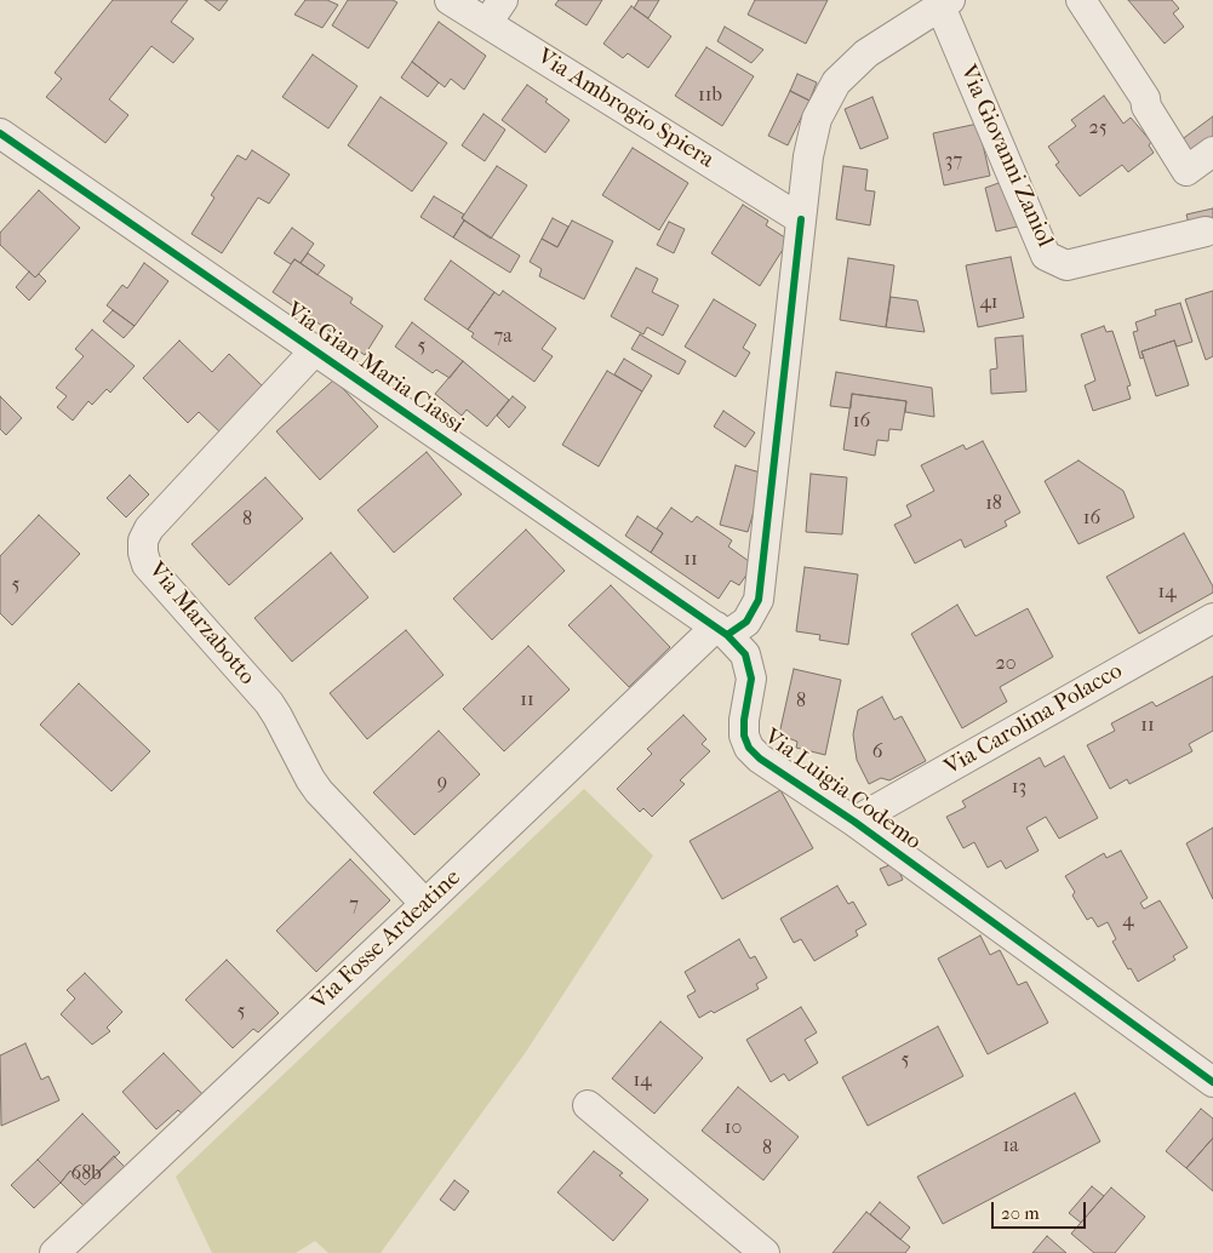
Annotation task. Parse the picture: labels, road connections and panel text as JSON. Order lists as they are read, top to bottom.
{
  "streets": {
    "street": [
      "Via Ambrogio Spiera",
      "Via Giovanni Zaniol",
      "Via Gian Maria Ciassi",
      "Via Marzabotto",
      "Via Carolina Polacco",
      "Via Luigia Codemo",
      "Via Fosse Ardeatine"
    ]
  },
  "crossings": [
    ["Via Ambrogio Spiera", "Via Giovanni Zaniol"],
    ["Via Gian Maria Ciassi", "Via Marzabotto"],
    ["Via Gian Maria Ciassi", "Via Luigia Codemo"],
    ["Via Gian Maria Ciassi", "Via Fosse Ardeatine"],
    ["Via Marzabotto", "Via Fosse Ardeatine"],
    ["Via Carolina Polacco", "Via Luigia Codemo"],
    ["Via Luigia Codemo", "Via Fosse Ardeatine"]
  ],
  "house_numbers": [
    "11b",
    "25",
    "37",
    "41",
    "7a",
    "5",
    "16",
    "18",
    "16",
    "8",
    "11",
    "5",
    "14",
    "20",
    "11",
    "8",
    "11",
    "6",
    "9",
    "13",
    "7",
    "4",
    "5",
    "5",
    "14",
    "10",
    "1a",
    "8",
    "68b"
  ],
  "scale_bar": "20 m"
}
